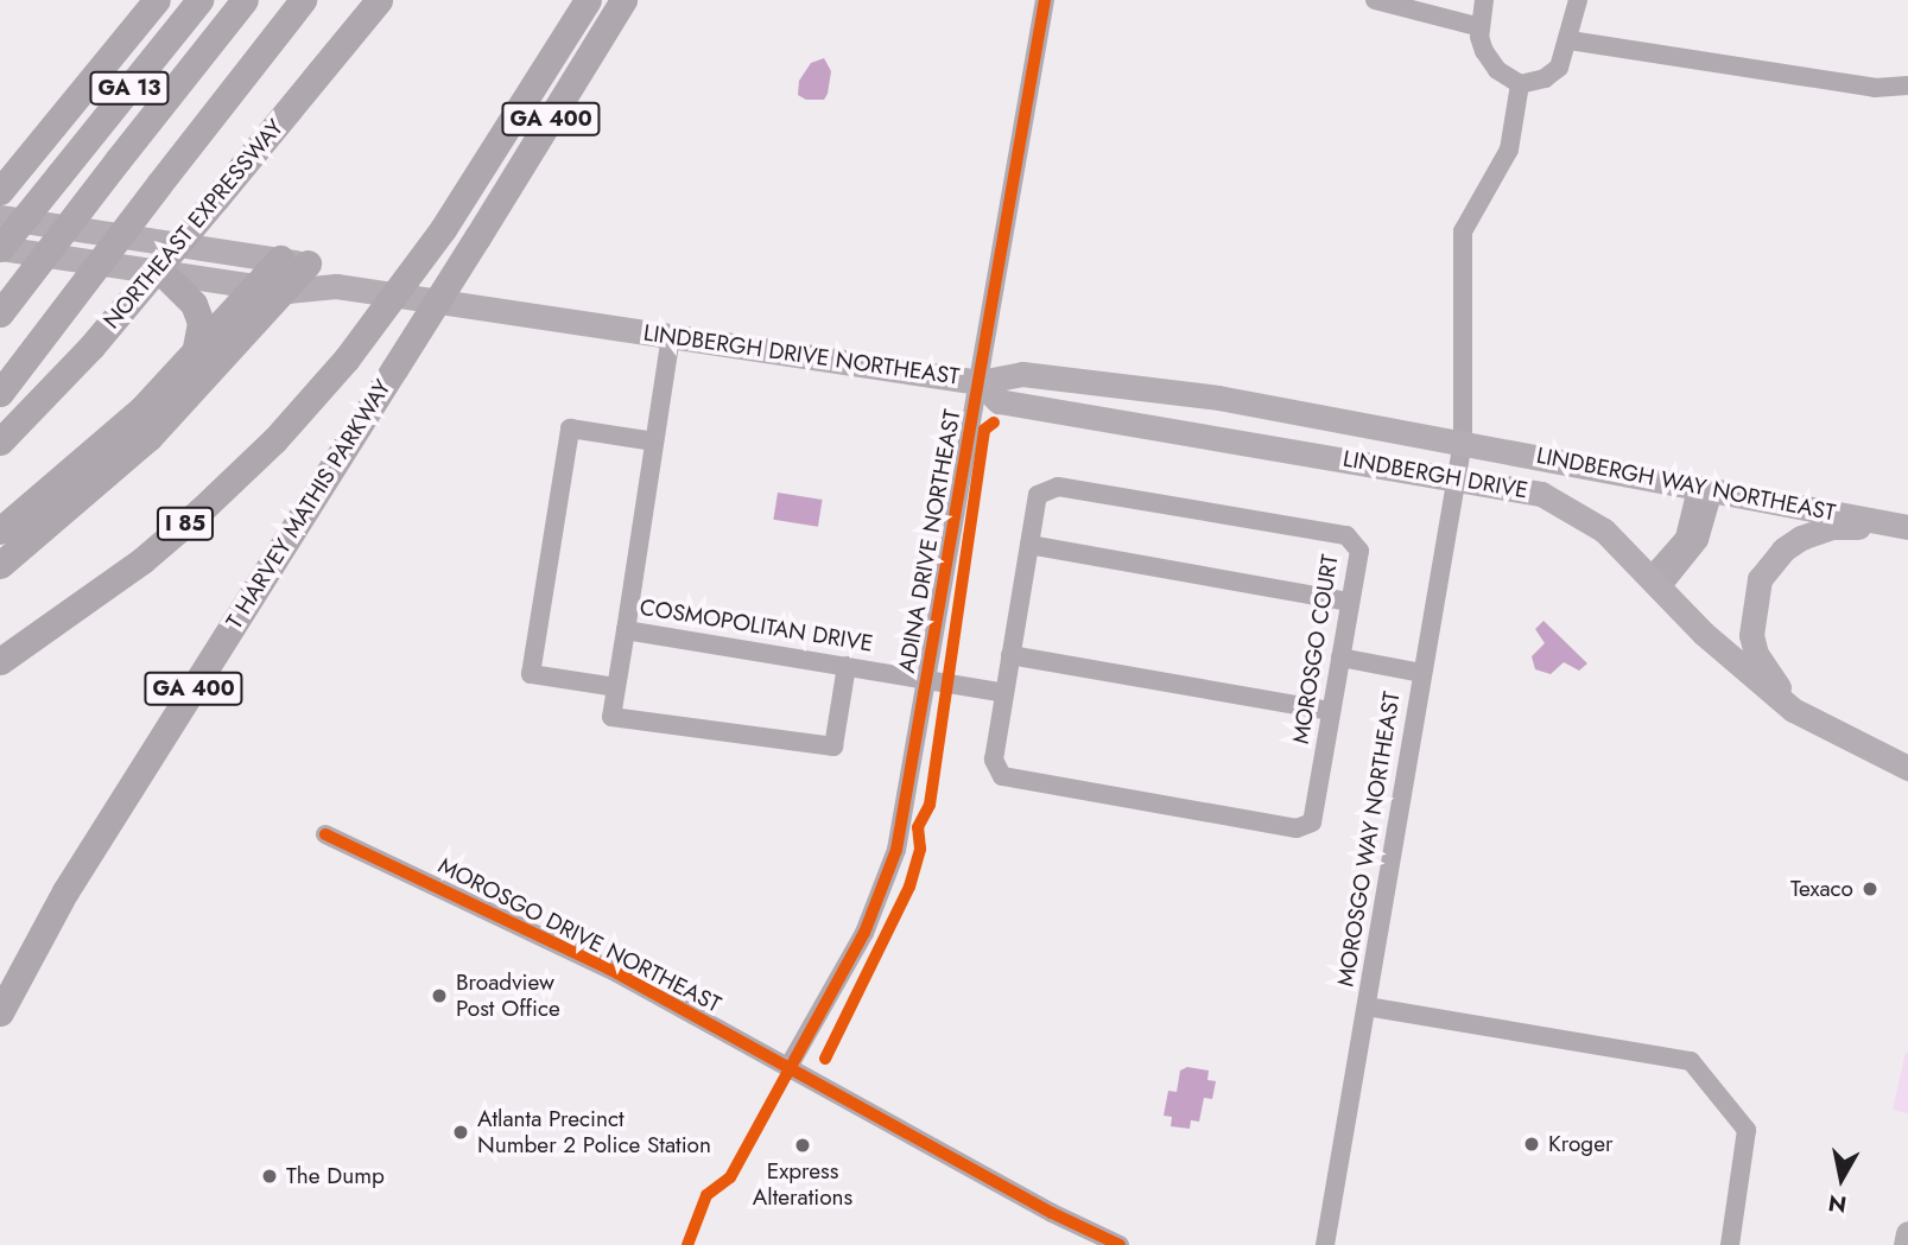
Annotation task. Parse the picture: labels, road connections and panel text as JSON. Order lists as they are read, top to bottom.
{
  "streets": {
    "highway": [
      "GA 13",
      "GA 400",
      "NORTHEAST EXPRESSWAY",
      "T HARVEY MATHIS PARKWAY",
      "I 85"
    ],
    "main road": ["LINDBERGH DRIVE NORTHEAST", "LINDBERGH DRIVE", "LINDBERGH WAY NORTHEAST"],
    "street": [
      "ADINA DRIVE NORTHEAST",
      "COSMOPOLITAN DRIVE",
      "MOROSGO COURT",
      "MOROSGO WAY NORTHEAST",
      "MOROSGO DRIVE NORTHEAST"
    ]
  },
  "crossings": [
    ["GA 13", "LINDBERGH DRIVE NORTHEAST"],
    ["LINDBERGH DRIVE NORTHEAST", "LINDBERGH DRIVE"],
    ["LINDBERGH DRIVE NORTHEAST", "LINDBERGH WAY NORTHEAST"],
    ["LINDBERGH DRIVE NORTHEAST", "ADINA DRIVE NORTHEAST"],
    ["LINDBERGH DRIVE NORTHEAST", "COSMOPOLITAN DRIVE"],
    ["LINDBERGH DRIVE NORTHEAST", "MOROSGO WAY NORTHEAST"],
    ["LINDBERGH DRIVE", "ADINA DRIVE NORTHEAST"],
    ["LINDBERGH DRIVE", "MOROSGO WAY NORTHEAST"],
    ["LINDBERGH WAY NORTHEAST", "MOROSGO WAY NORTHEAST"],
    ["ADINA DRIVE NORTHEAST", "COSMOPOLITAN DRIVE"],
    ["ADINA DRIVE NORTHEAST", "MOROSGO DRIVE NORTHEAST"],
    ["COSMOPOLITAN DRIVE", "MOROSGO COURT"]
  ],
  "places": [
    "Texaco",
    "Broadview Post Office",
    "Atlanta Precinct Number 2 Police Station",
    "Kroger",
    "Express Alterations",
    "The Dump"
  ],
  "north": "bottom"
}
